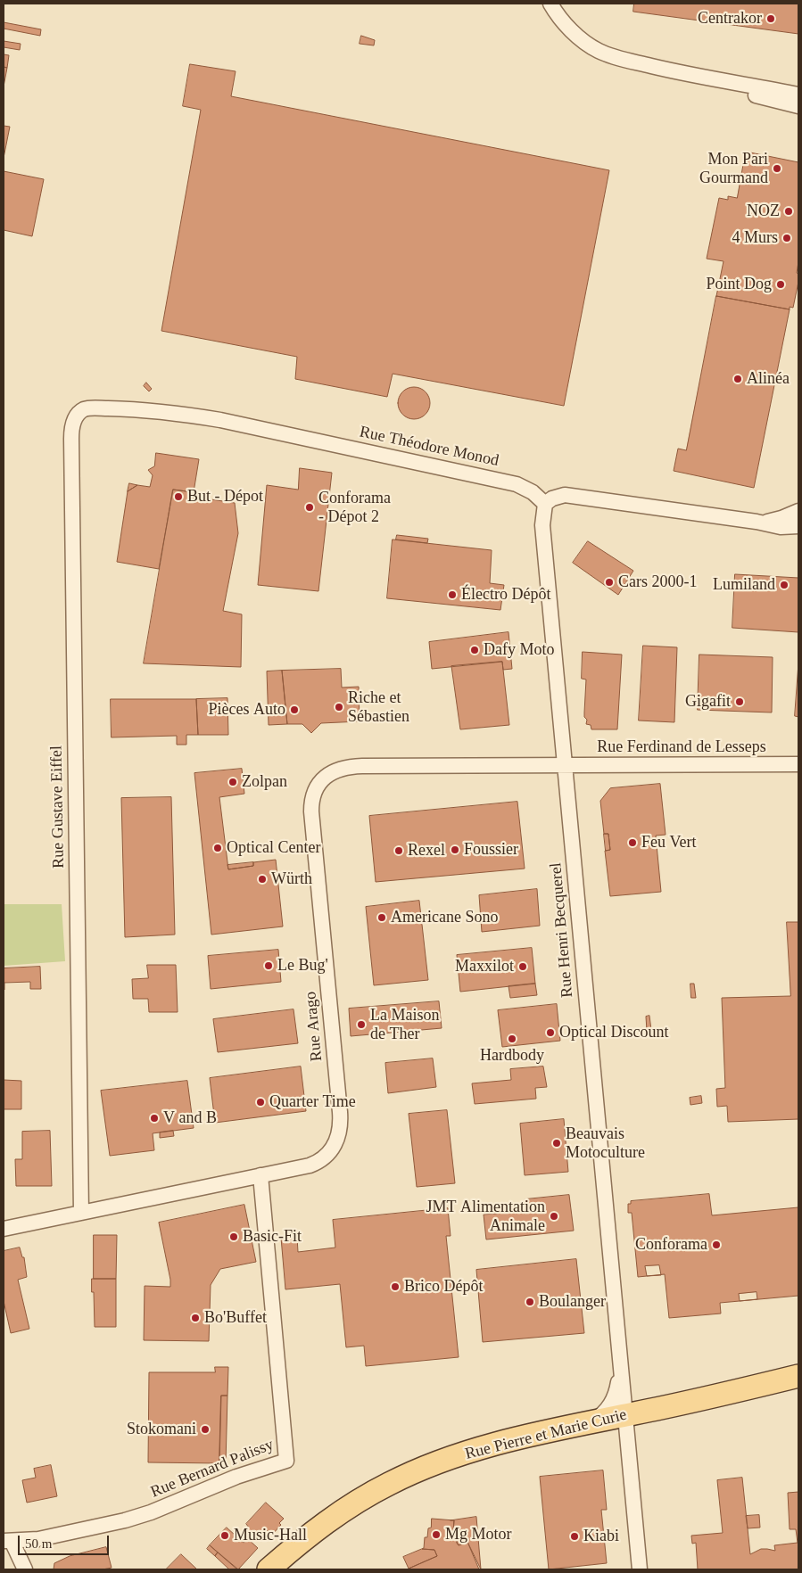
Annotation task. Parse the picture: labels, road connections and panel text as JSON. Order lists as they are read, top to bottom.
{
  "streets": {
    "main road": ["Rue Pierre et Marie Curie"],
    "street": [
      "Rue Théodore Monod",
      "Rue Ferdinand de Lesseps",
      "Rue Gustave Eiffel",
      "Rue Henri Becquerel",
      "Rue Arago",
      "Rue Bernard Palissy"
    ]
  },
  "crossings": [
    ["Rue Théodore Monod", "Rue Gustave Eiffel"],
    ["Rue Théodore Monod", "Rue Henri Becquerel"],
    ["Rue Ferdinand de Lesseps", "Rue Henri Becquerel"],
    ["Rue Ferdinand de Lesseps", "Rue Arago"],
    ["Rue Gustave Eiffel", "Rue Arago"],
    ["Rue Henri Becquerel", "Rue Arago"],
    ["Rue Henri Becquerel", "Rue Pierre et Marie Curie"],
    ["Rue Arago", "Rue Bernard Palissy"]
  ],
  "places": [
    "Centrakor",
    "Mon Pari Gourmand",
    "NOZ",
    "4 Murs",
    "Point Dog",
    "Alinéa",
    "But - Dépot",
    "Conforama - Dépot 2",
    "Cars 2000-1",
    "Lumiland",
    "Électro Dépôt",
    "Dafy Moto",
    "Gigafit",
    "Riche et Sébastien",
    "Pièces Auto",
    "Zolpan",
    "Feu Vert",
    "Optical Center",
    "Foussier",
    "Rexel",
    "Würth",
    "Americane Sono",
    "Le Bug'",
    "Maxxilot",
    "La Maison de Ther",
    "Optical Discount",
    "Hardbody",
    "Quarter Time",
    "V and B",
    "Beauvais Motoculture",
    "JMT Alimentation Animale",
    "Basic-Fit",
    "Conforama",
    "Brico Dépôt",
    "Boulanger",
    "Bo'Buffet",
    "Stokomani",
    "Mg Motor",
    "Music-Hall",
    "Kiabi"
  ],
  "scale_bar": "50 m"
}
